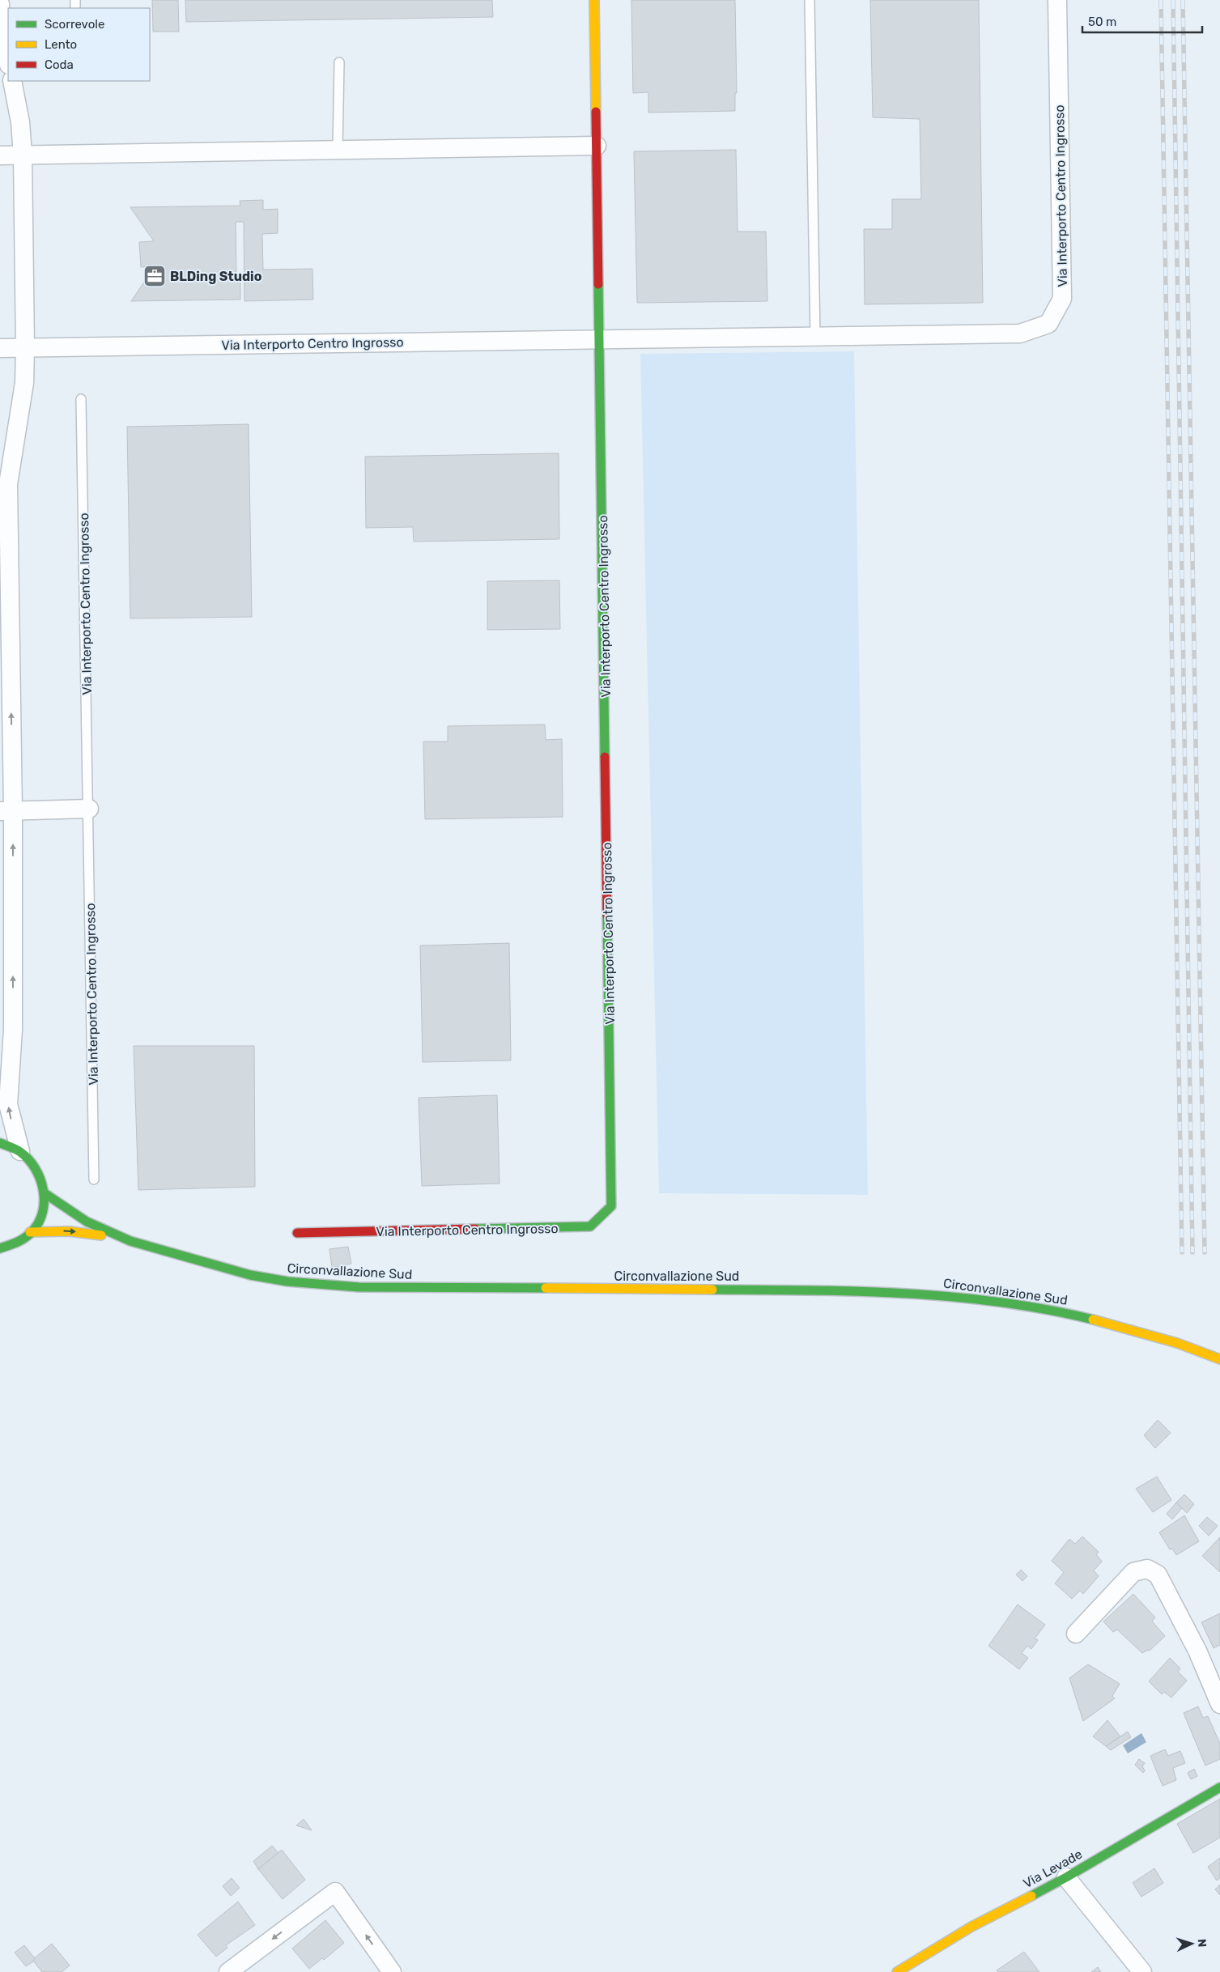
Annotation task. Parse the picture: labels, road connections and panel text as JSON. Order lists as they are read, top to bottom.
{
  "streets": {
    "street": ["Via Interporto Centro Ingrosso", "Circonvallazione Sud", "Via Levade"]
  },
  "places": {
    "office": ["BLDing Studio"]
  },
  "legend": ["Scorrevole", "Lento", "Coda"],
  "scale_bar": "50 m",
  "north": "right"
}
